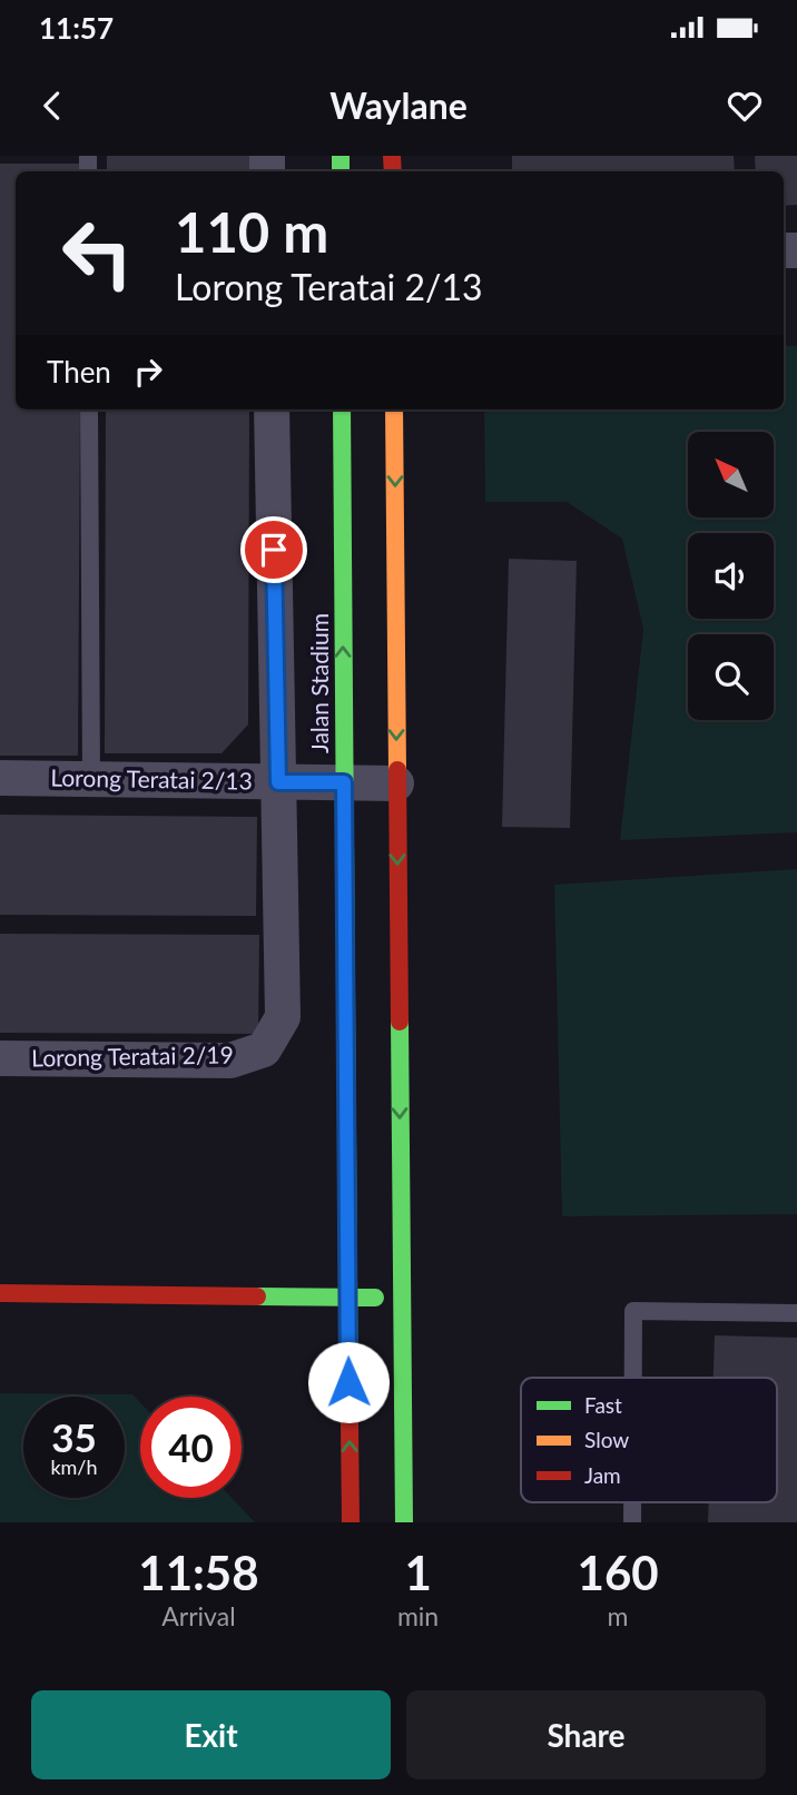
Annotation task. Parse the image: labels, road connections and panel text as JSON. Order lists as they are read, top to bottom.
{
  "streets": {
    "street": ["Jalan Stadium", "Lorong Teratai 2/13", "Lorong Teratai 2/19"]
  },
  "crossings": [
    ["Jalan Stadium", "Lorong Teratai 2/13"],
    ["Lorong Teratai 2/13", "Lorong Teratai 2/19"]
  ],
  "legend": ["Fast", "Slow", "Jam"],
  "north": "top left",
  "page": {
    "status": "11:57",
    "header": "Waylane",
    "turn": ["110 m", "Lorong Teratai 2/13"],
    "then": "Then",
    "speed": "35 km/h",
    "limit": "40",
    "eta": [
      "11:58",
      "Arrival",
      "1",
      "min",
      "160",
      "m"
    ],
    "buttons": ["Exit", "Share"]
  }
}
